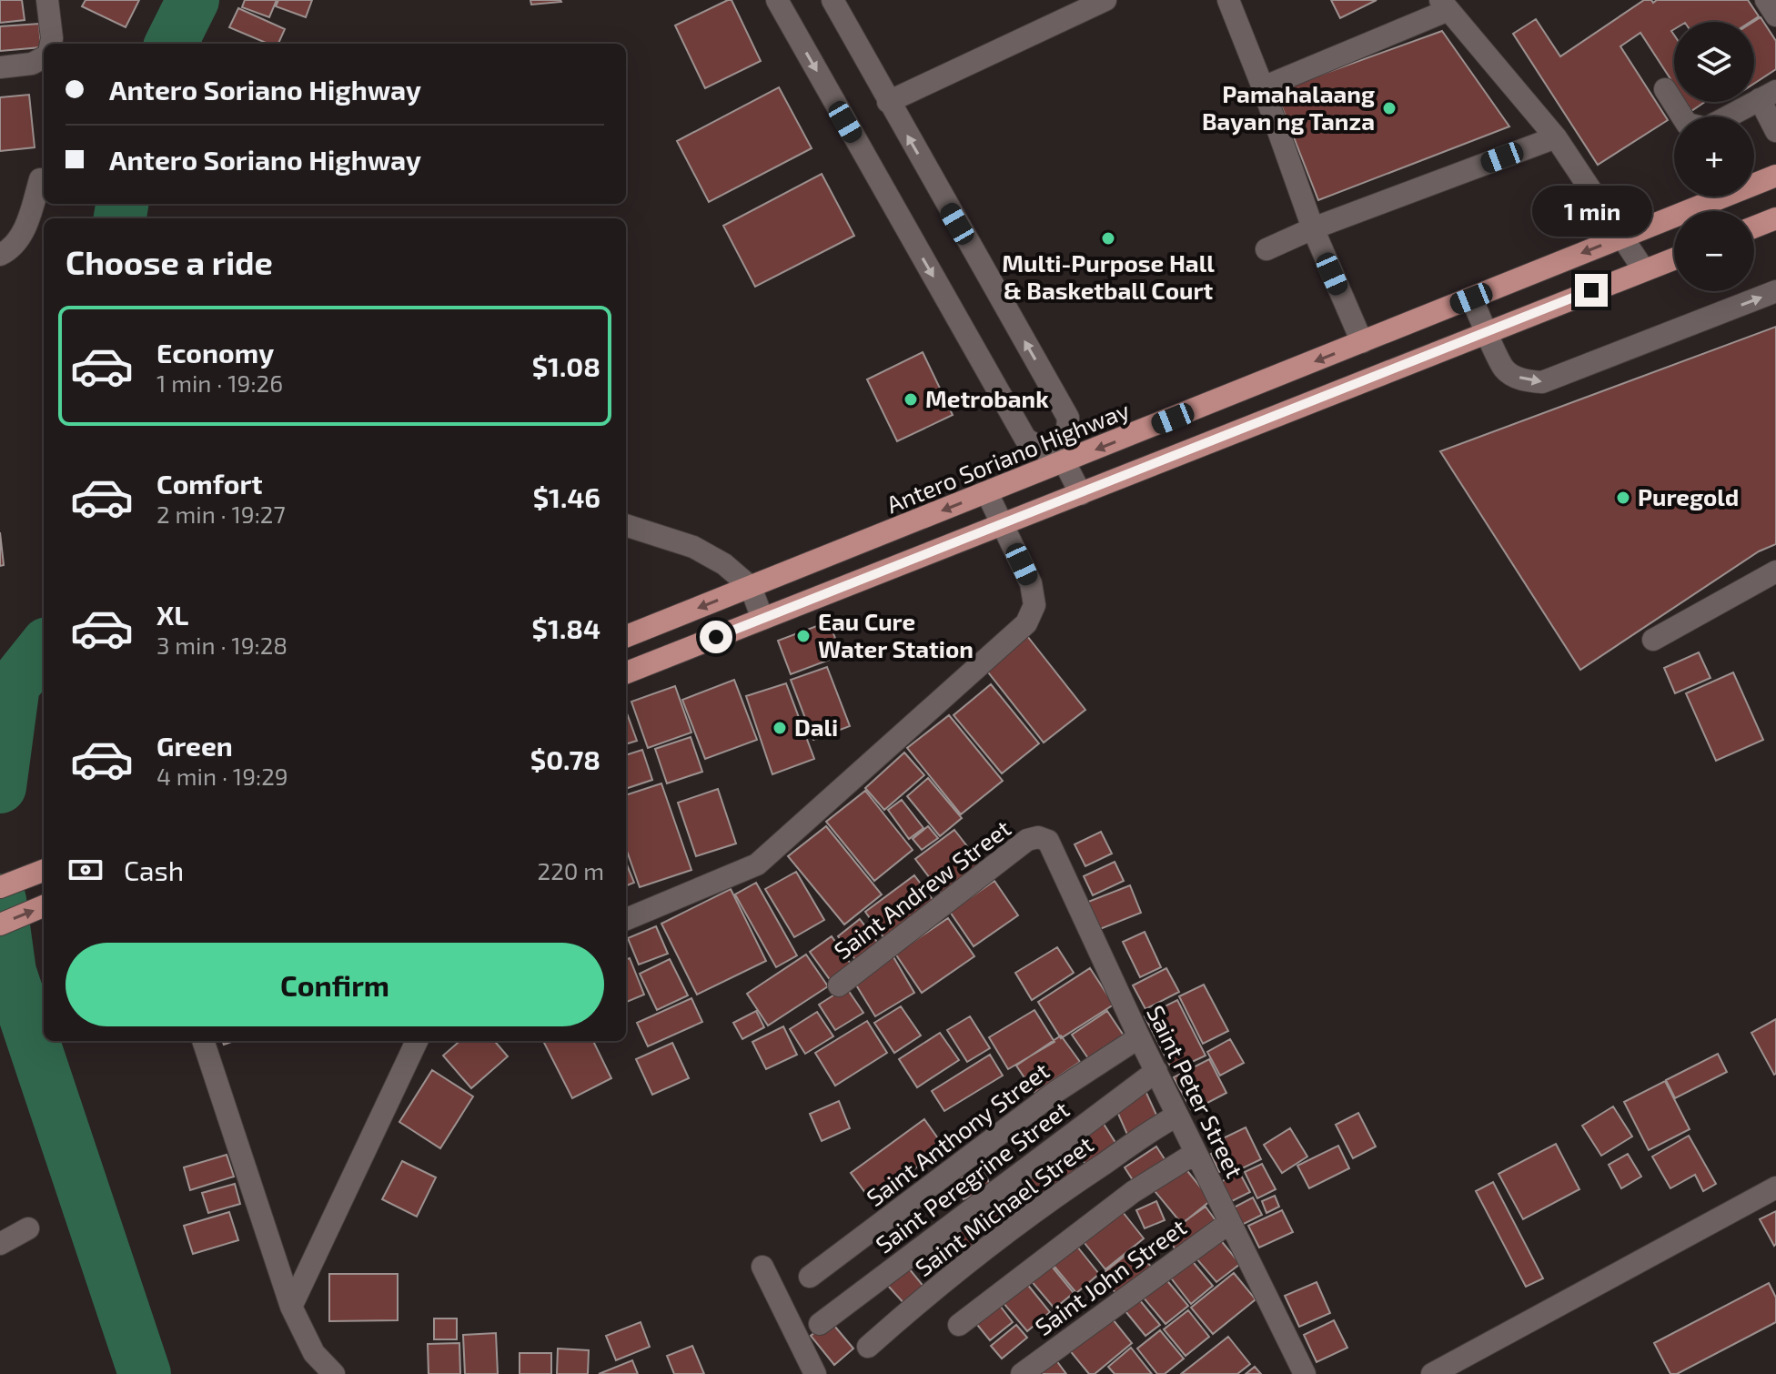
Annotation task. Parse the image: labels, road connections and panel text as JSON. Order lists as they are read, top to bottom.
{
  "streets": {
    "main road": ["Antero Soriano Highway"],
    "street": [
      "Saint Andrew Street",
      "Saint Peter Street",
      "Saint Anthony Street",
      "Saint Peregrine Street",
      "Saint Michael Street",
      "Saint John Street"
    ]
  },
  "crossings": [
    ["Saint Andrew Street", "Saint Peter Street"],
    ["Saint Peter Street", "Saint Anthony Street"],
    ["Saint Peter Street", "Saint Peregrine Street"],
    ["Saint Peter Street", "Saint Michael Street"],
    ["Saint Peter Street", "Saint John Street"]
  ],
  "places": [
    "Pamahalaang Bayan ng Tanza",
    "Multi-Purpose Hall & Basketball Court",
    "Metrobank",
    "Puregold",
    "Eau Cure Water Station",
    "Dali"
  ],
  "page": {
    "map_buttons": ["+", "−"],
    "banner": ["Antero Soriano Highway", "Antero Soriano Highway"],
    "bubble": "1 min",
    "heading": "Choose a ride",
    "list": [
      {
        "name": "Economy",
        "note": "1 min · 19:26",
        "value": "$1.08"
      },
      {
        "name": "Comfort",
        "note": "2 min · 19:27",
        "value": "$1.46"
      },
      {
        "name": "XL",
        "note": "3 min · 19:28",
        "value": "$1.84"
      },
      {
        "name": "Green",
        "note": "4 min · 19:29",
        "value": "$0.78"
      }
    ],
    "pay": ["Cash", "220 m"],
    "buttons": "Confirm"
  }
}
